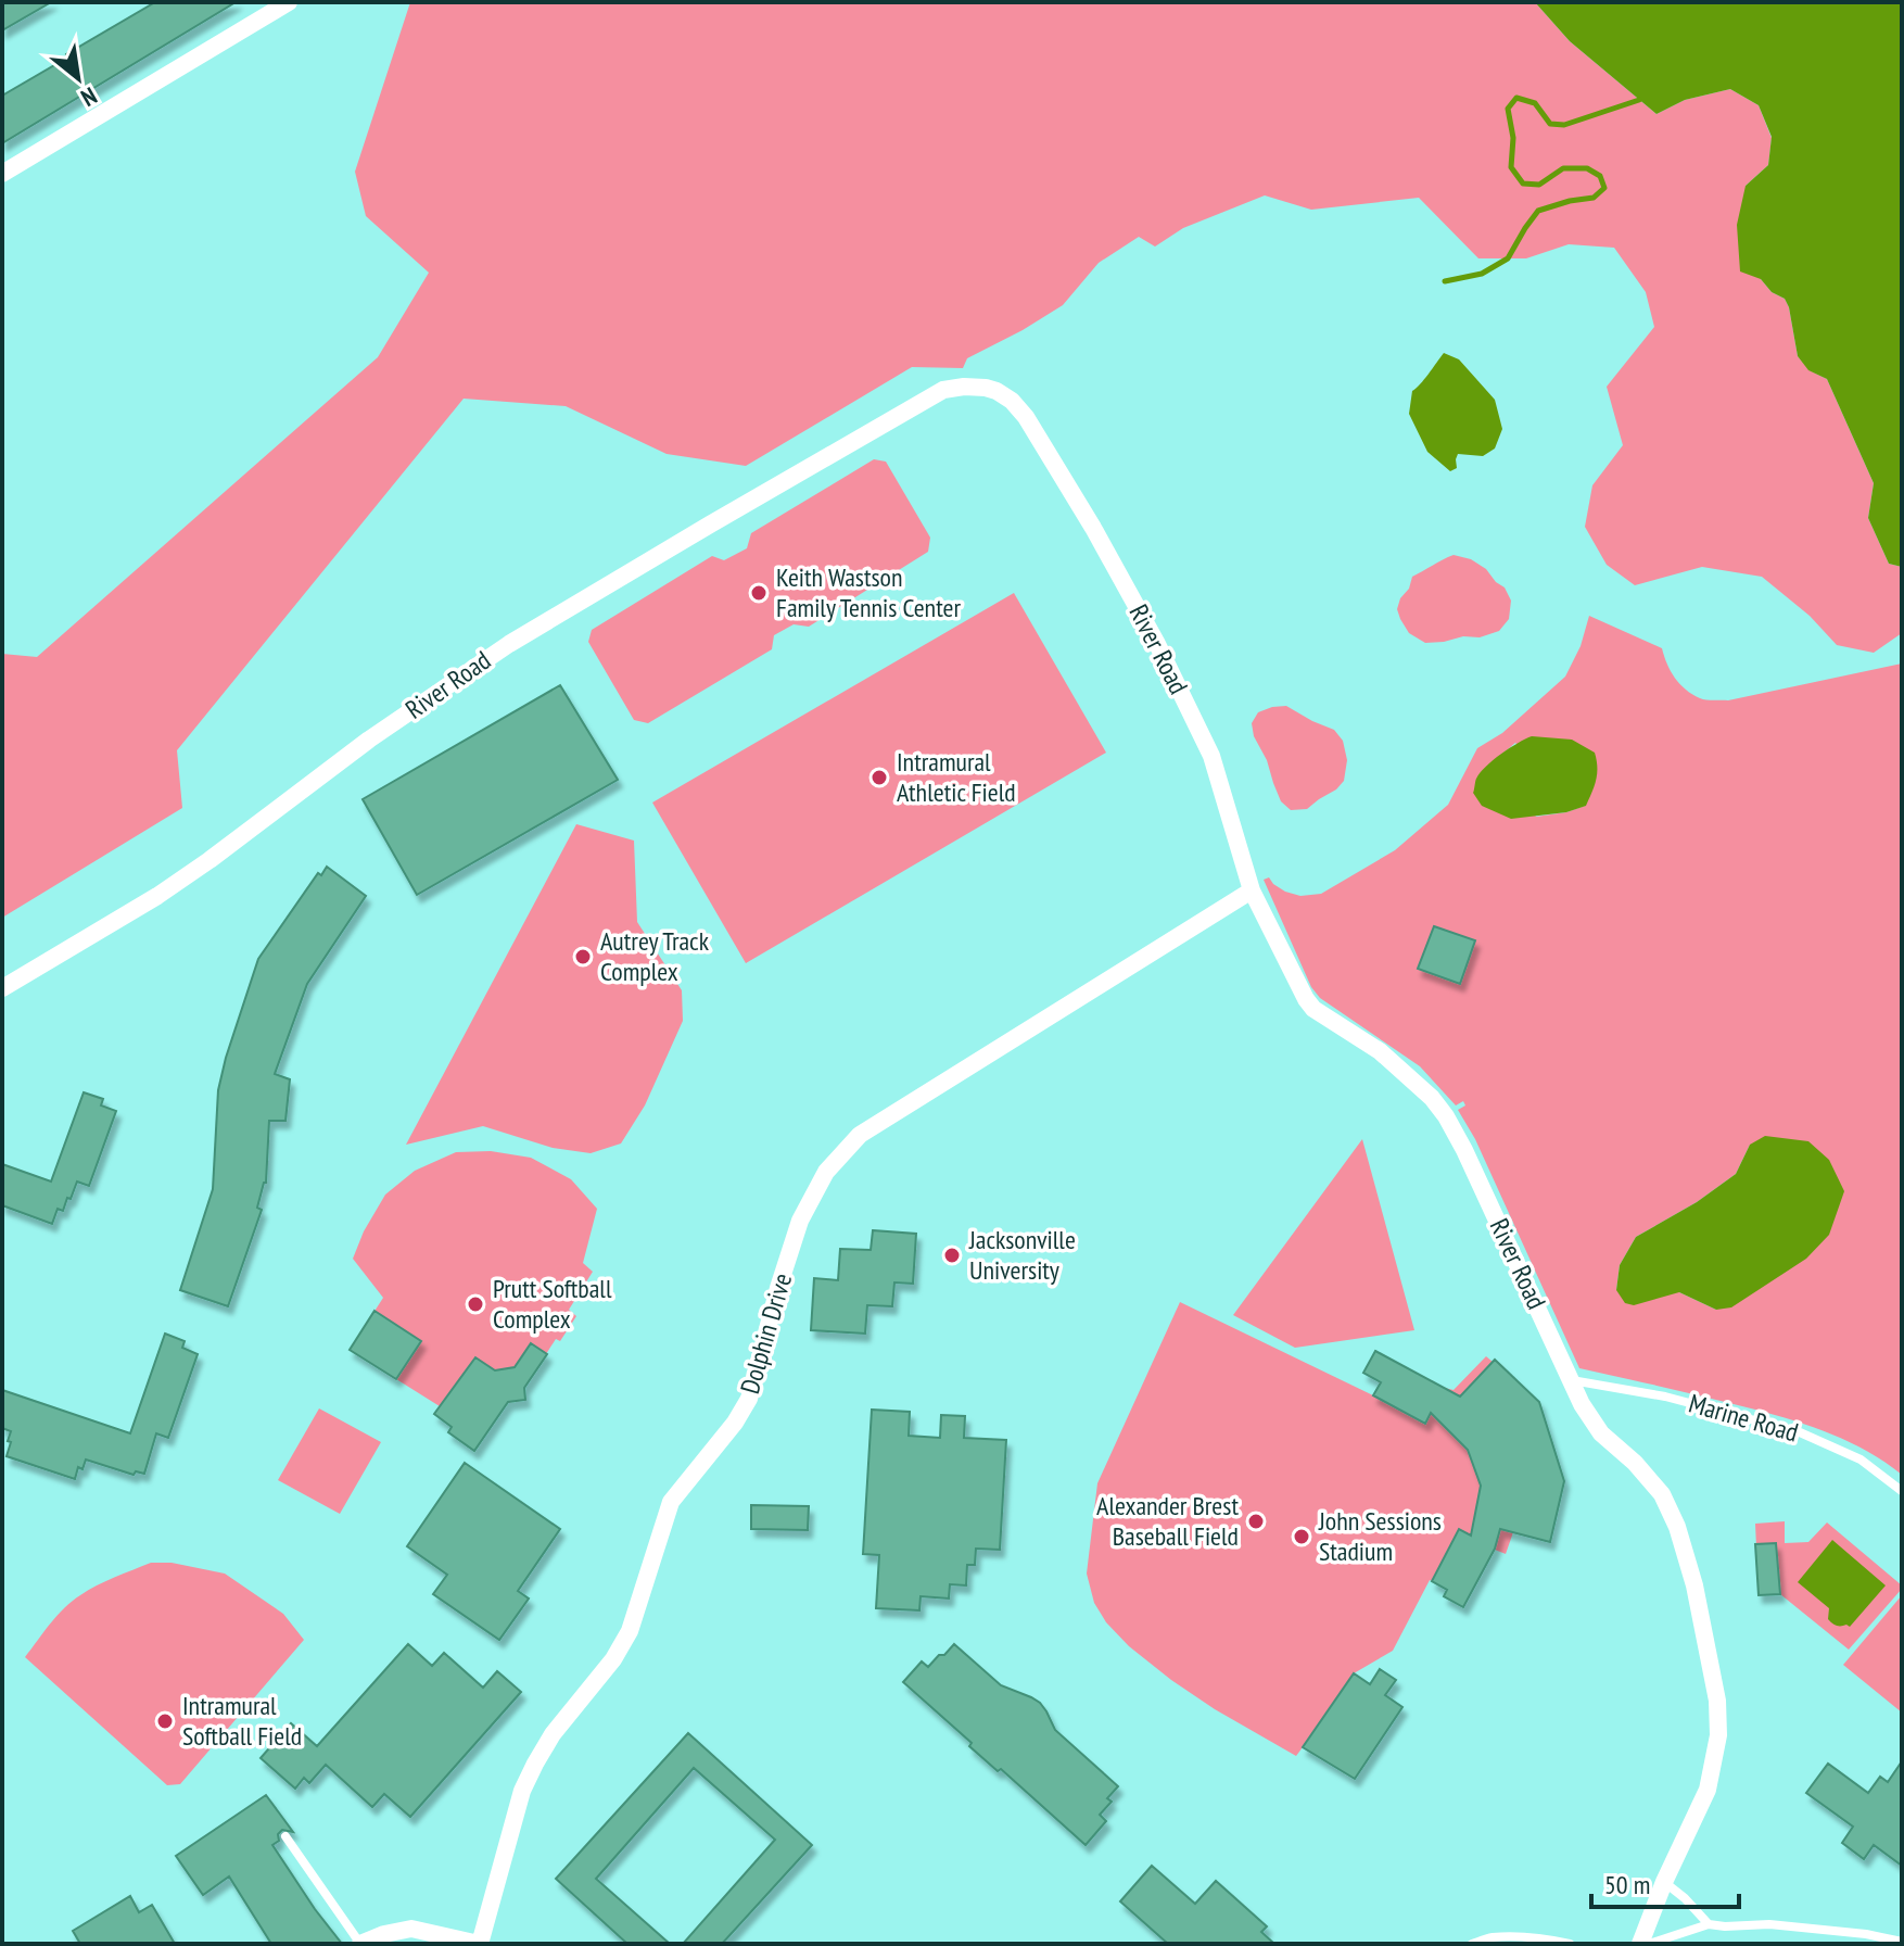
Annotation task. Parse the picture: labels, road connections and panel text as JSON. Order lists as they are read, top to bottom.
{
  "streets": {
    "street": ["River Road", "Dolphin Drive"],
    "lane": ["Marine Road"]
  },
  "crossings": [
    ["River Road", "Dolphin Drive"],
    ["River Road", "Marine Road"]
  ],
  "places": [
    "Keith Wastson Family Tennis Center",
    "Intramural Athletic Field",
    "Autrey Track Complex",
    "Jacksonville University",
    "Prutt Softball Complex",
    "Alexander Brest Baseball Field",
    "John Sessions Stadium",
    "Intramural Softball Field"
  ],
  "scale_bar": "50 m",
  "north": "bottom right"
}
